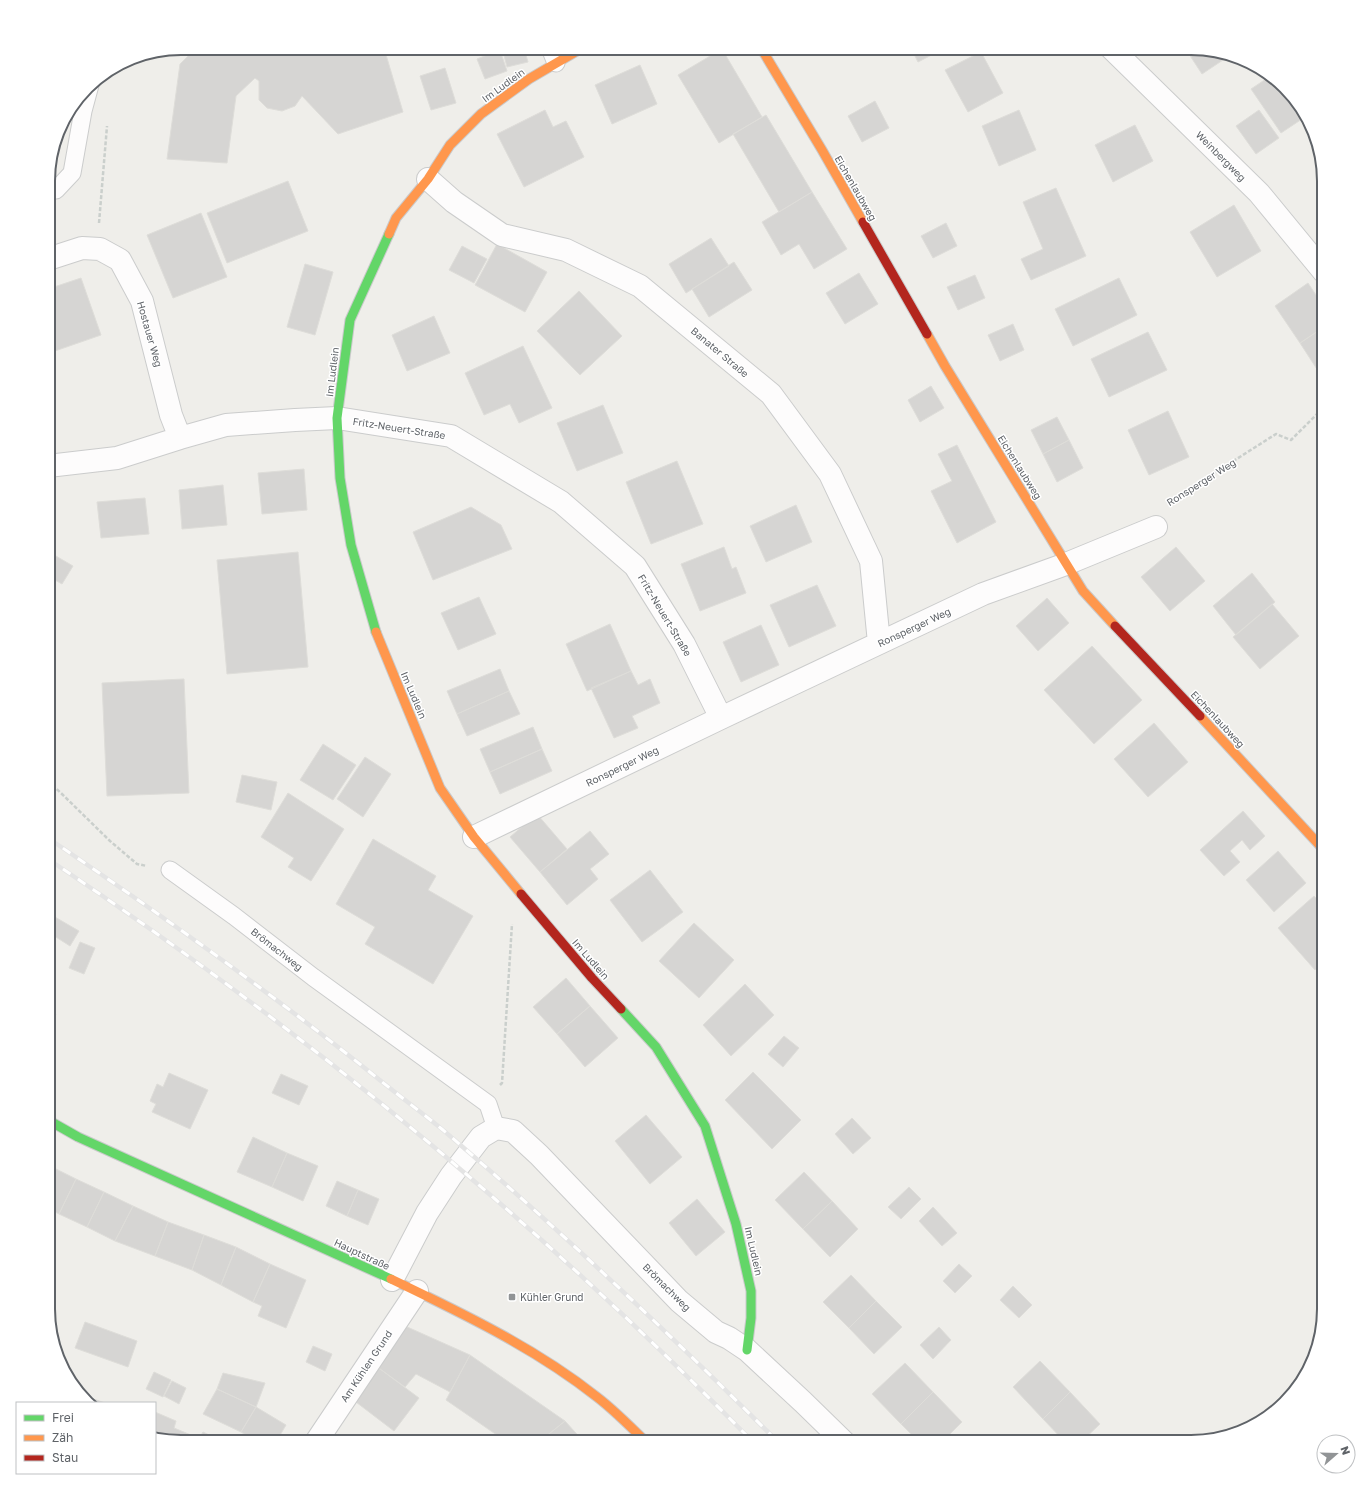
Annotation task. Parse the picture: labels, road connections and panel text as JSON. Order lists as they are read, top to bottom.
{
  "streets": {
    "street": [
      "Im Ludlein",
      "Weinbergweg",
      "Eichenlaubweg",
      "Hostauer Weg",
      "Banater Straße",
      "Fritz-Neuert-Straße",
      "Ronsperger Weg",
      "Brömachweg",
      "Hauptstraße",
      "Am Kühlen Grund"
    ]
  },
  "crossings": [
    ["Im Ludlein", "Banater Straße"],
    ["Im Ludlein", "Fritz-Neuert-Straße"],
    ["Im Ludlein", "Ronsperger Weg"],
    ["Im Ludlein", "Brömachweg"],
    ["Eichenlaubweg", "Ronsperger Weg"],
    ["Hostauer Weg", "Fritz-Neuert-Straße"],
    ["Banater Straße", "Ronsperger Weg"],
    ["Fritz-Neuert-Straße", "Ronsperger Weg"],
    ["Hauptstraße", "Am Kühlen Grund"]
  ],
  "places": {
    "transit": ["Kühler Grund"]
  },
  "legend": ["Frei", "Zäh", "Stau"],
  "north": "right"
}
